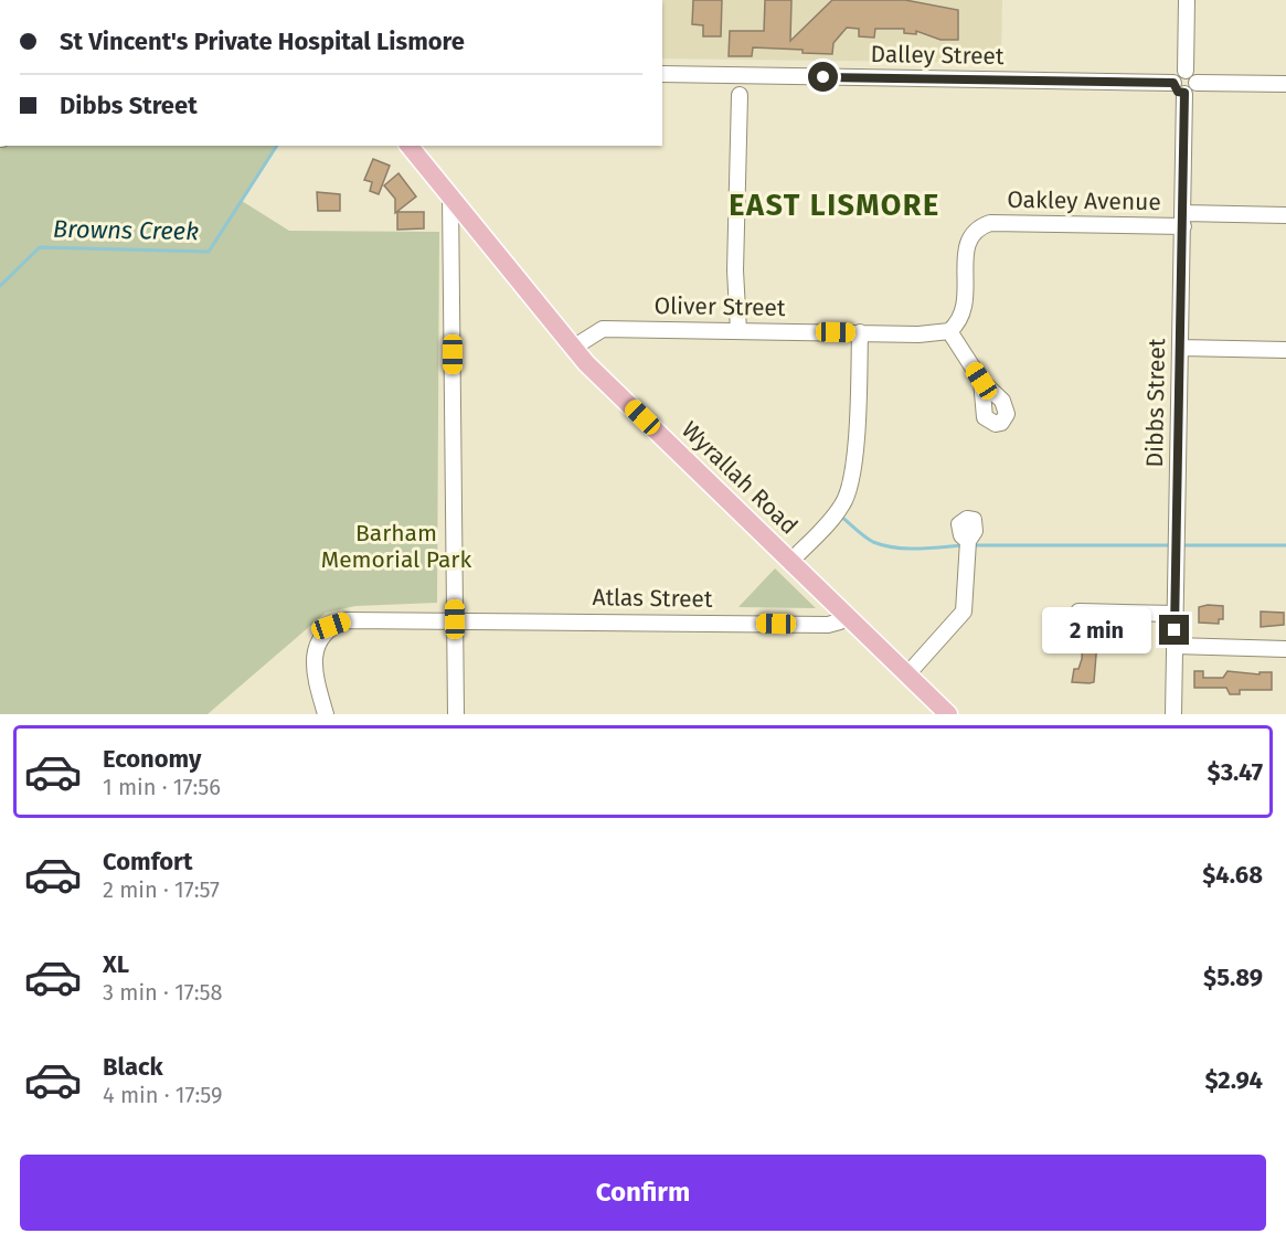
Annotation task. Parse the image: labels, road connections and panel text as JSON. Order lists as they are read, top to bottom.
{
  "streets": {
    "main road": ["Wyrallah Road"],
    "street": [
      "Dalley Street",
      "Oakley Avenue",
      "Oliver Street",
      "Dibbs Street",
      "Atlas Street"
    ]
  },
  "crossings": [
    ["Dalley Street", "Dibbs Street"],
    ["Oakley Avenue", "Oliver Street"],
    ["Oakley Avenue", "Dibbs Street"],
    ["Oliver Street", "Wyrallah Road"],
    ["Wyrallah Road", "Atlas Street"]
  ],
  "districts": ["EAST LISMORE"],
  "water": ["Browns Creek"],
  "parks": ["Barham Memorial Park"],
  "page": {
    "banner": ["St Vincent's Private Hospital Lismore", "Dibbs Street"],
    "bubble": "2 min",
    "list": [
      {
        "name": "Economy",
        "note": "1 min · 17:56",
        "value": "$3.47"
      },
      {
        "name": "Comfort",
        "note": "2 min · 17:57",
        "value": "$4.68"
      },
      {
        "name": "XL",
        "note": "3 min · 17:58",
        "value": "$5.89"
      },
      {
        "name": "Black",
        "note": "4 min · 17:59",
        "value": "$2.94"
      }
    ],
    "buttons": "Confirm"
  }
}
